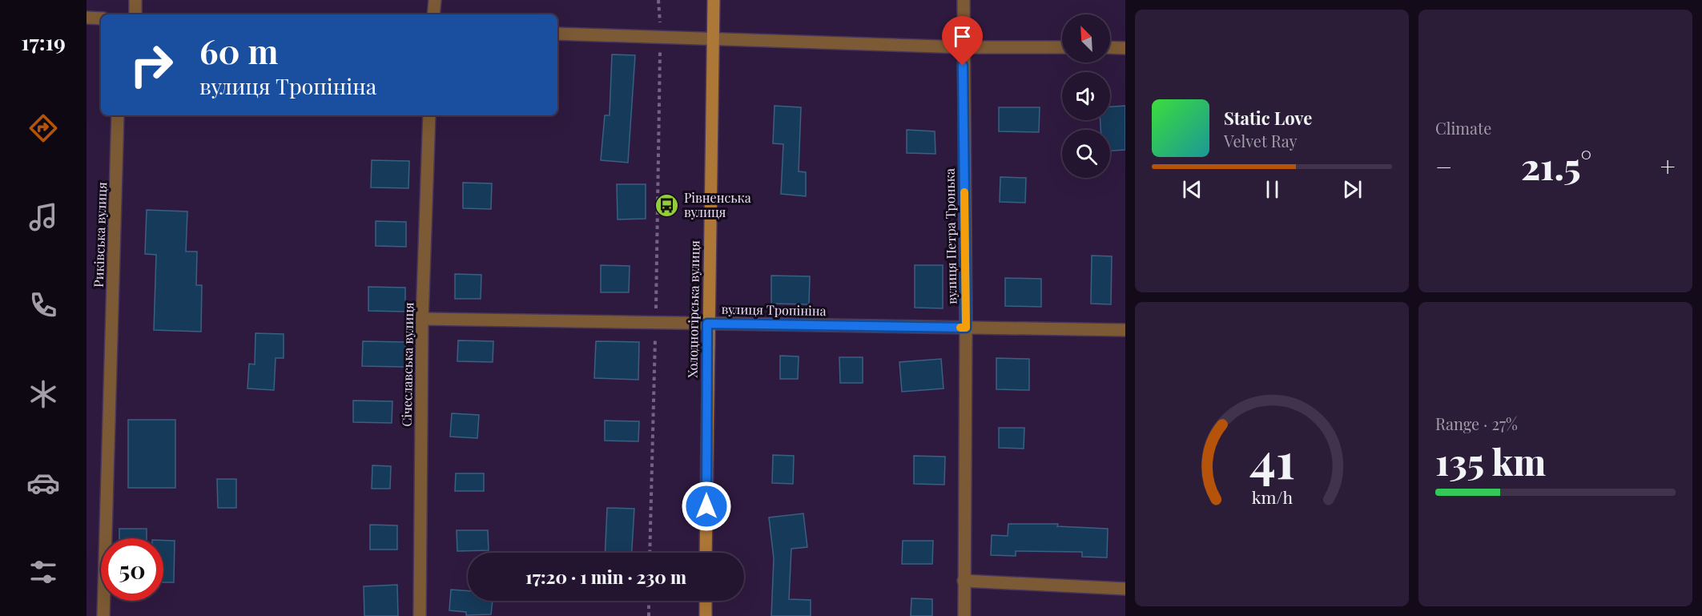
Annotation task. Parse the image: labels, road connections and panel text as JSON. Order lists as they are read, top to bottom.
{
  "streets": {
    "main road": ["Холодногірська вулиця"],
    "street": [
      "Риківська вулиця",
      "вулиця Петра Тронька",
      "вулиця Тропініна",
      "Січеславська вулиця"
    ]
  },
  "crossings": [
    ["вулиця Петра Тронька", "вулиця Тропініна"],
    ["Холодногірська вулиця", "вулиця Тропініна"],
    ["вулиця Тропініна", "Січеславська вулиця"]
  ],
  "places": {
    "bus stop": ["Рівненська вулиця"]
  },
  "north": "top left",
  "page": {
    "tabs": "17:19",
    "tile": [
      "Climate",
      ["Range · 27%", "135 km"]
    ],
    "turn": ["60 m", "вулиця Тропініна"],
    "song": ["Static Love", "Velvet Ray"],
    "heat": ["−", "21.5°", "+"],
    "limit": "50",
    "trip": "17:20 · 1 min · 230 m",
    "gauge": ["41", "km/h"]
  }
}
